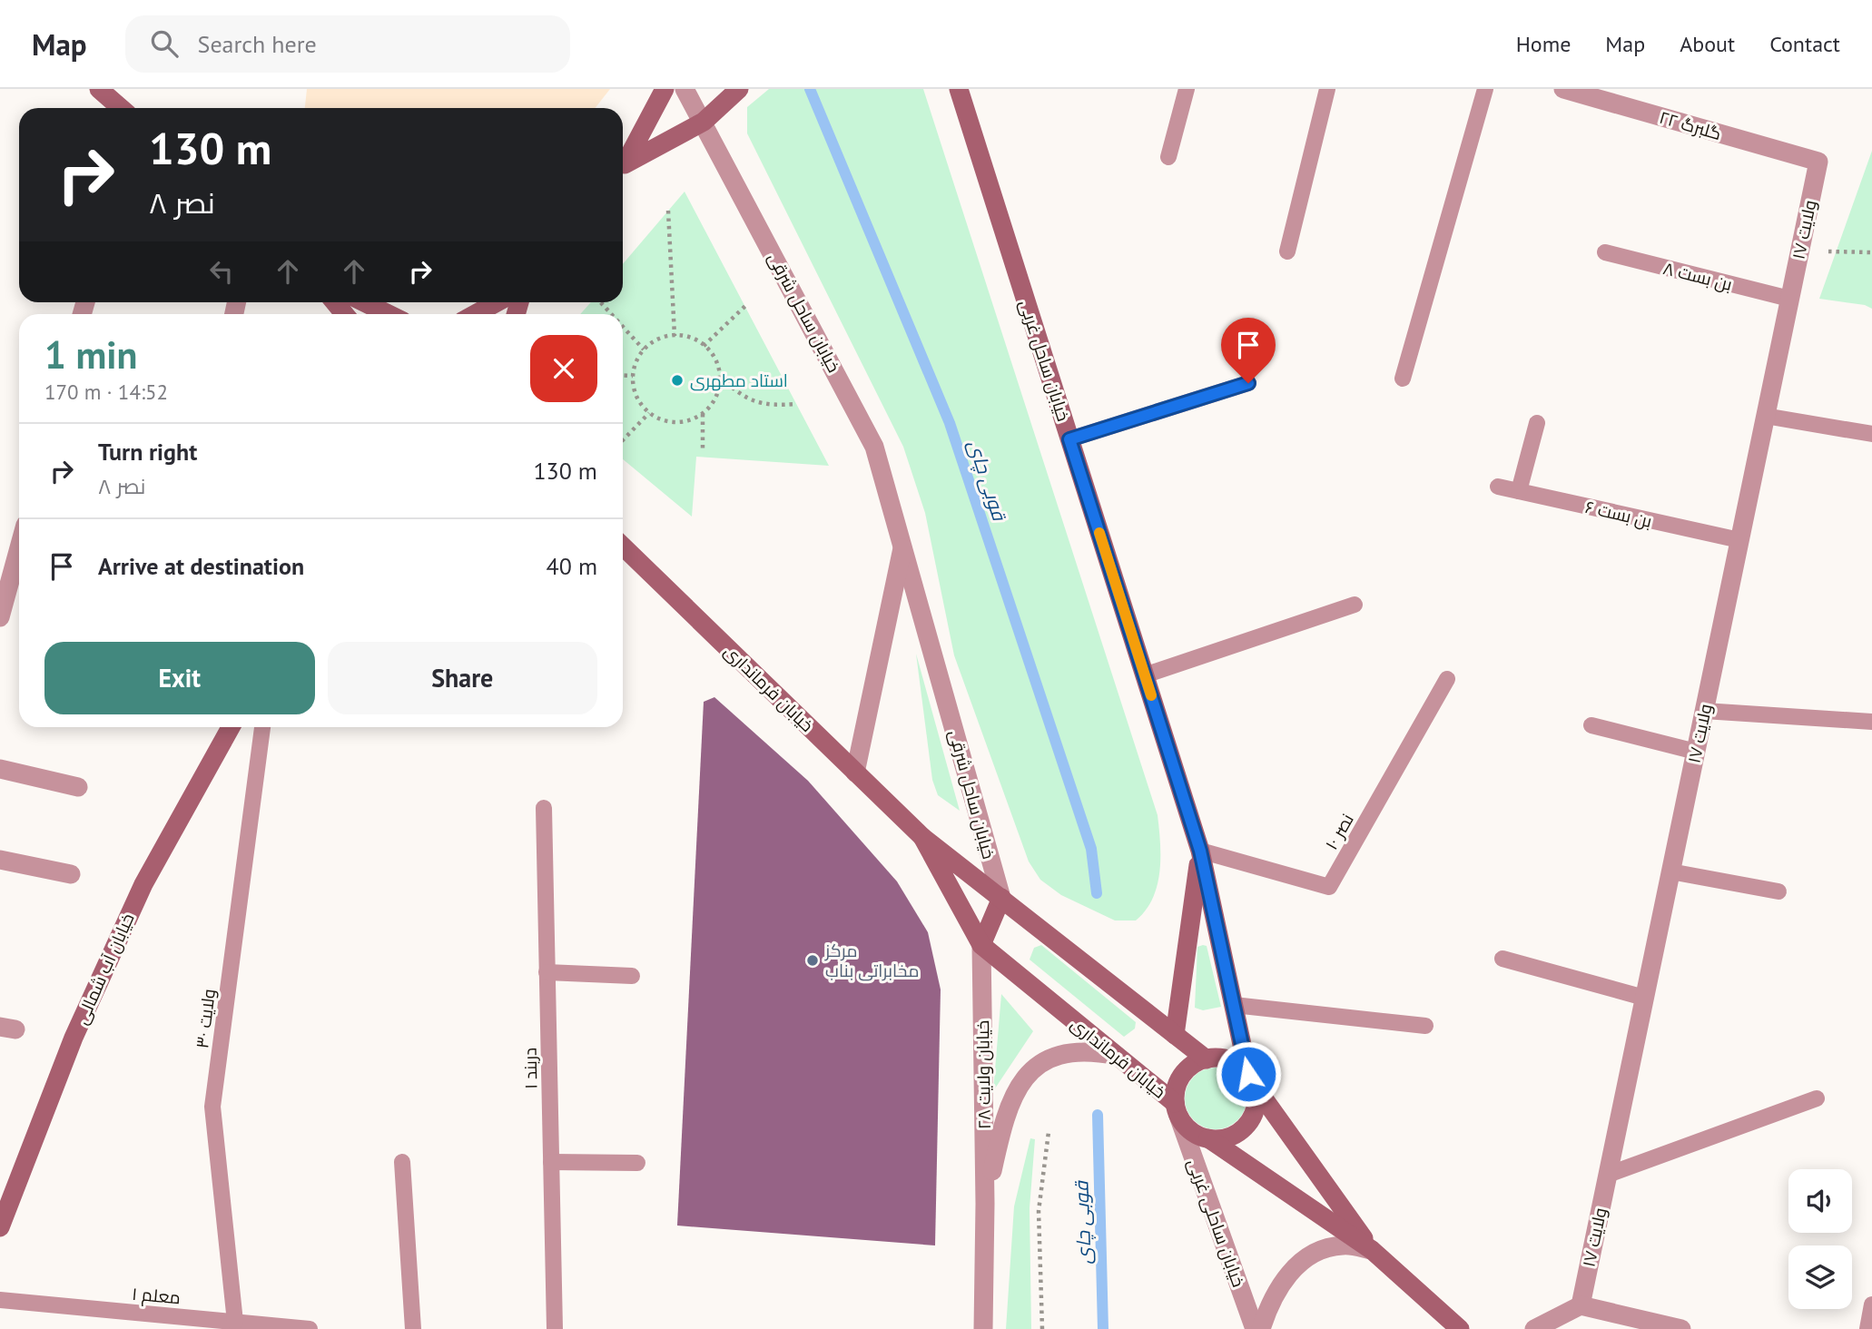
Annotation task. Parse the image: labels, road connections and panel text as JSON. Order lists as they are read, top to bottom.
{
  "streets": {
    "main road": ["خیابان ساحل غربی", "خیابان فرمانداری", "خیابان آب شمالی"],
    "street": [
      "گلبرگ ۲۲",
      "ولایت ۱۷",
      "خیابان ساحل شرقی",
      "خیابان ولایت ۲۸",
      "خیابان ساحلی غربی"
    ],
    "lane": [
      "بن بست ۸",
      "بن بست ۶",
      "نصر ۱۰",
      "ولایت ۳۰",
      "دربند ۱",
      "معلم ۱"
    ]
  },
  "crossings": [
    ["گلبرگ ۲۲", "ولایت ۱۷"],
    ["ولایت ۱۷", "بن بست ۸"],
    ["ولایت ۱۷", "بن بست ۶"],
    ["خیابان ساحل شرقی", "خیابان فرمانداری"],
    ["خیابان ساحل غربی", "خیابان فرمانداری"],
    ["خیابان ساحل غربی", "نصر ۱۰"],
    ["خیابان ساحل غربی", "خیابان ساحلی غربی"],
    ["خیابان فرمانداری", "خیابان ولایت ۲۸"],
    ["خیابان فرمانداری", "خیابان ساحلی غربی"],
    ["ولایت ۳۰", "معلم ۱"]
  ],
  "water": ["قوبی چای"],
  "places": ["استاد مطهری", "مرکز مخابراتی بناب"],
  "page": {
    "header": "Map",
    "search": "Search here",
    "nav": [
      "Home",
      "Map",
      "About",
      "Contact"
    ],
    "turn": ["130 m", "نصر ۸"],
    "heading": ["1 min", "170 m · 14:52"],
    "list": [
      {
        "name": "Turn right",
        "note": "نصر ۸",
        "value": "130 m"
      },
      {
        "name": "Arrive at destination",
        "value": "40 m"
      }
    ],
    "buttons": ["Exit", "Share"]
  }
}
